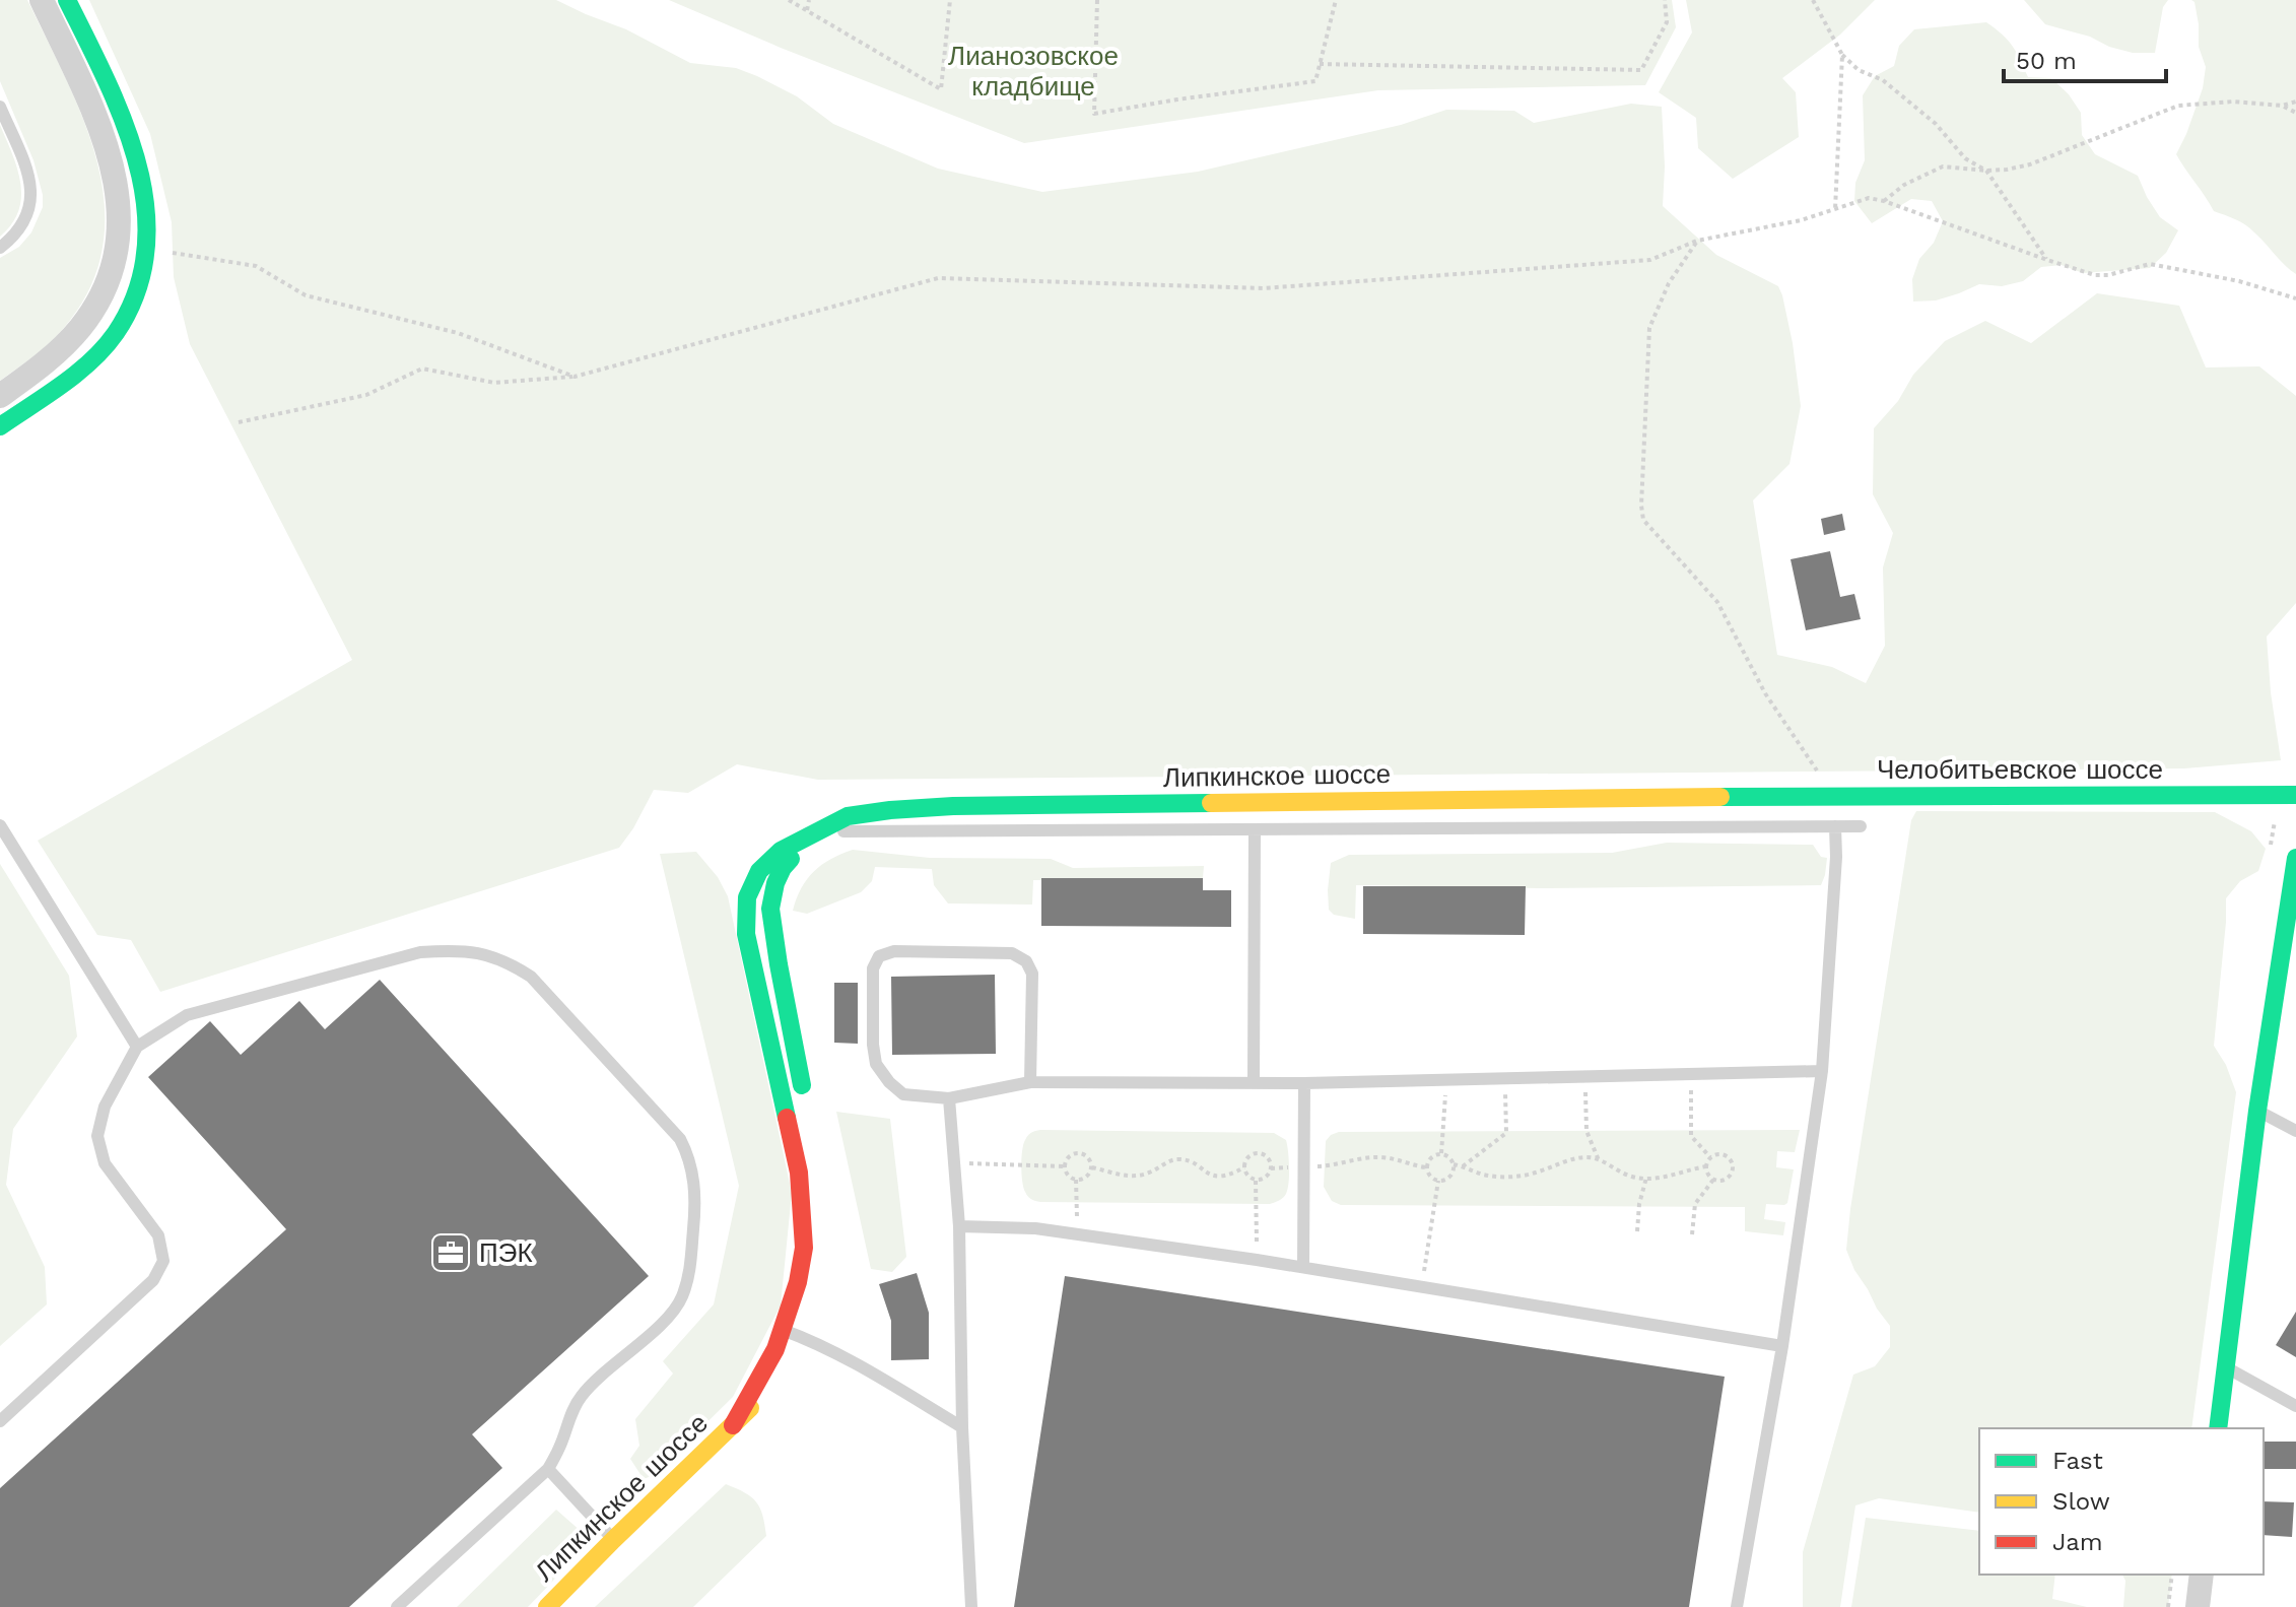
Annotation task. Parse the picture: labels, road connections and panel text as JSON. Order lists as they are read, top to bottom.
{
  "streets": {
    "street": ["Челобитьевское шоссе", "Липкинское шоссе"]
  },
  "crossings": [
    ["Челобитьевское шоссе", "Липкинское шоссе"]
  ],
  "parks": ["Лианозовское кладбище"],
  "places": {
    "office": ["ПЭК"]
  },
  "legend": ["Fast", "Slow", "Jam"],
  "scale_bar": "50 m"
}
